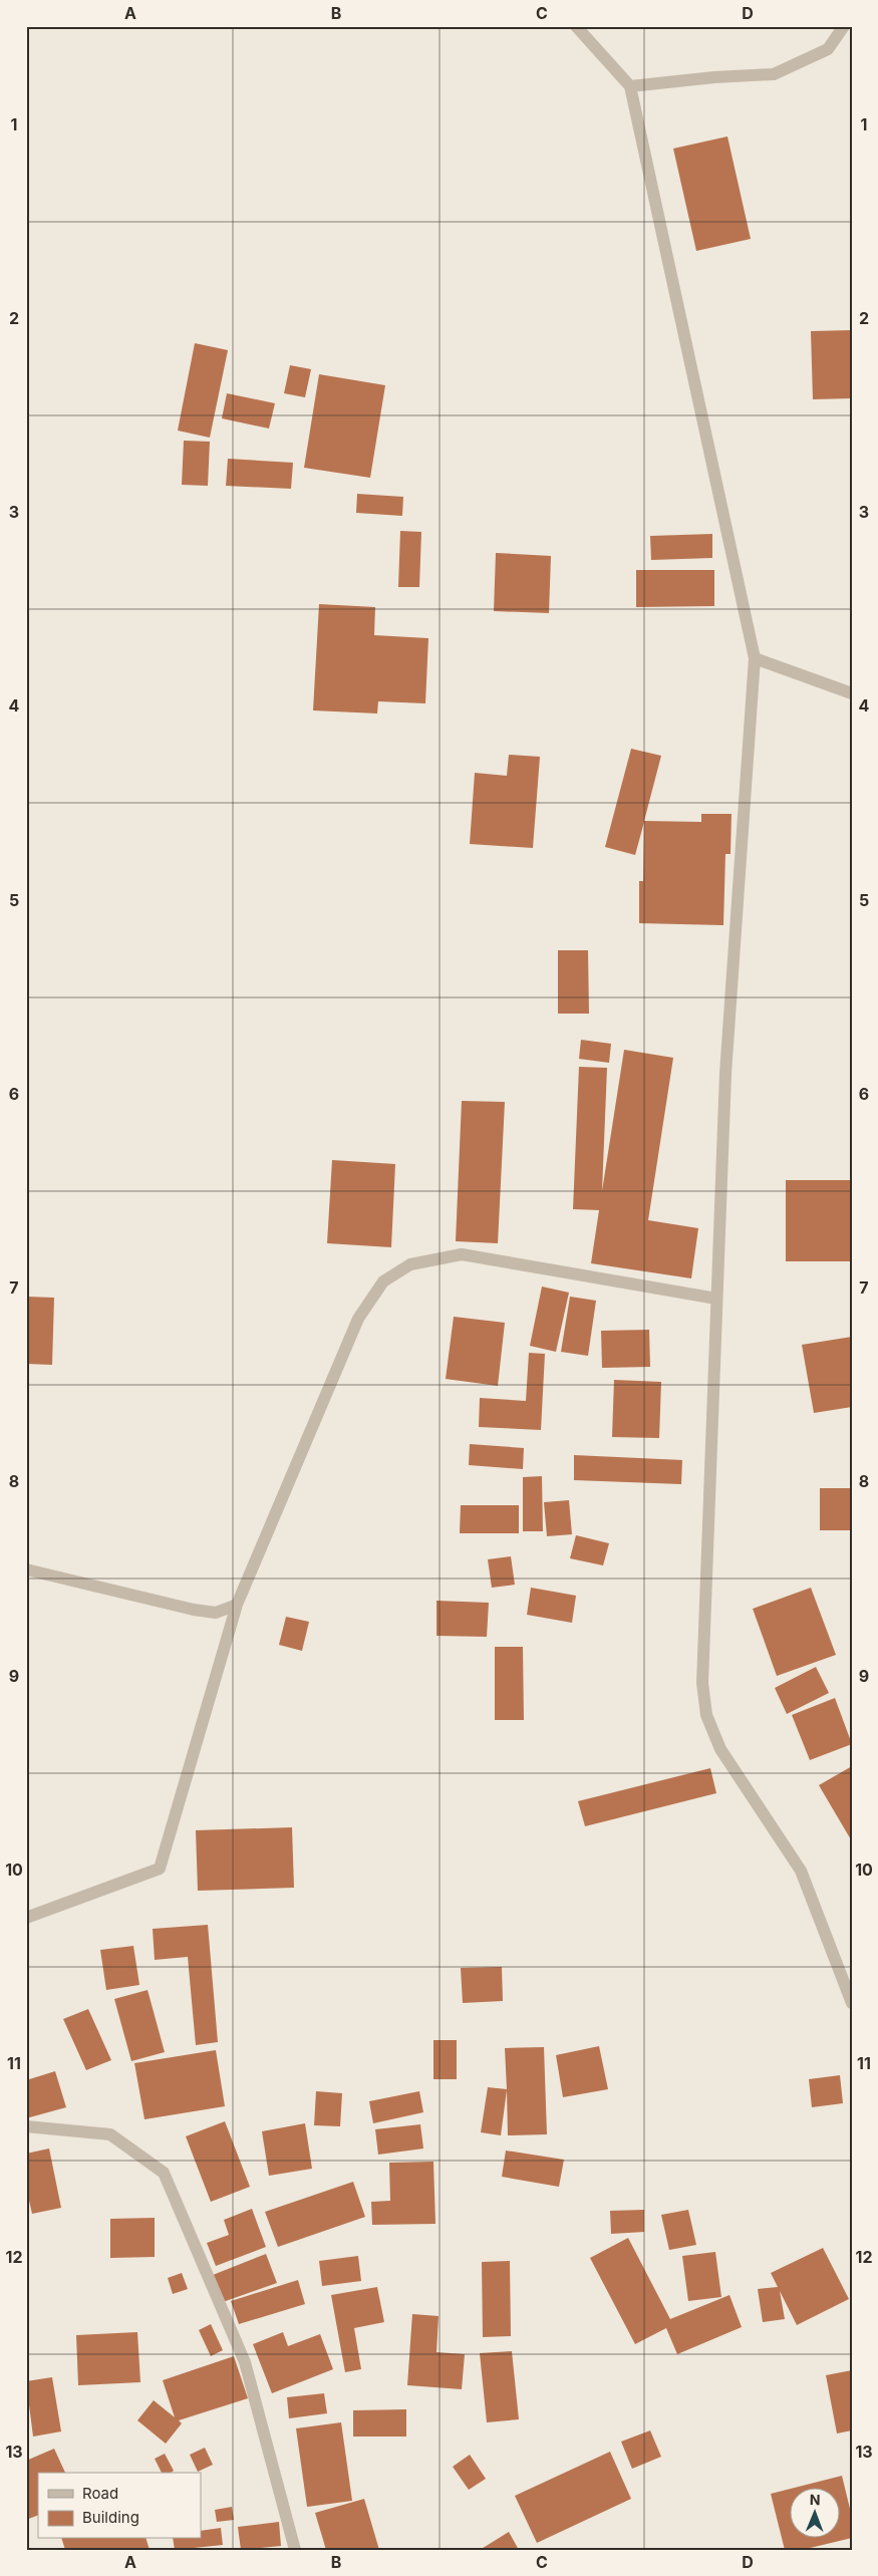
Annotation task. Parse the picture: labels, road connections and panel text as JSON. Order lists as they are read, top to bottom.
{
  "legend": ["Road", "Building"],
  "north": "top",
  "grid": {
    "columns": [
      "A",
      "B",
      "C",
      "D"
    ],
    "rows": [
      "1",
      "2",
      "3",
      "4",
      "5",
      "6",
      "7",
      "8",
      "9",
      "10",
      "11",
      "12",
      "13"
    ]
  }
}
